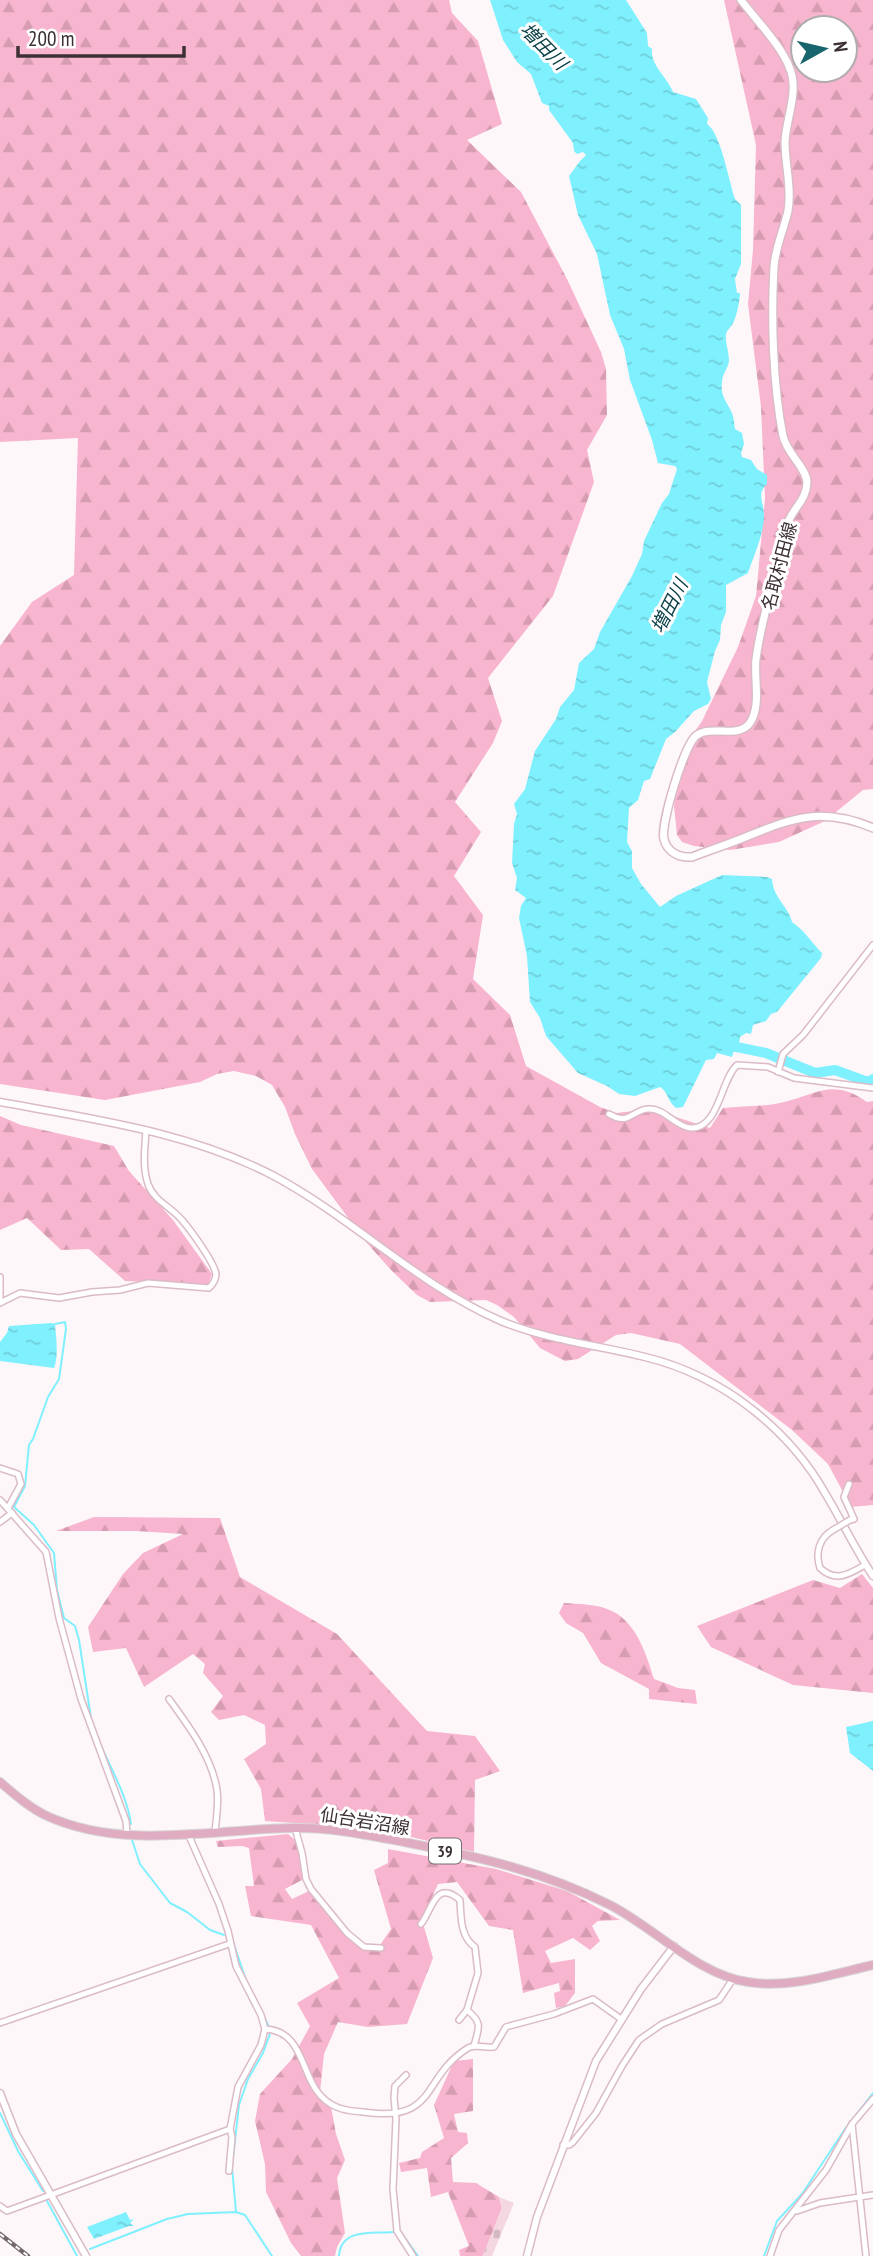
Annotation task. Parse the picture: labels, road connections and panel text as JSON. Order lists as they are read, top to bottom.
{
  "streets": {
    "main road": ["名取村田線", "仙台岩沼線", "39"]
  },
  "water": ["増田川"],
  "scale_bar": "200 m",
  "north": "right"
}
